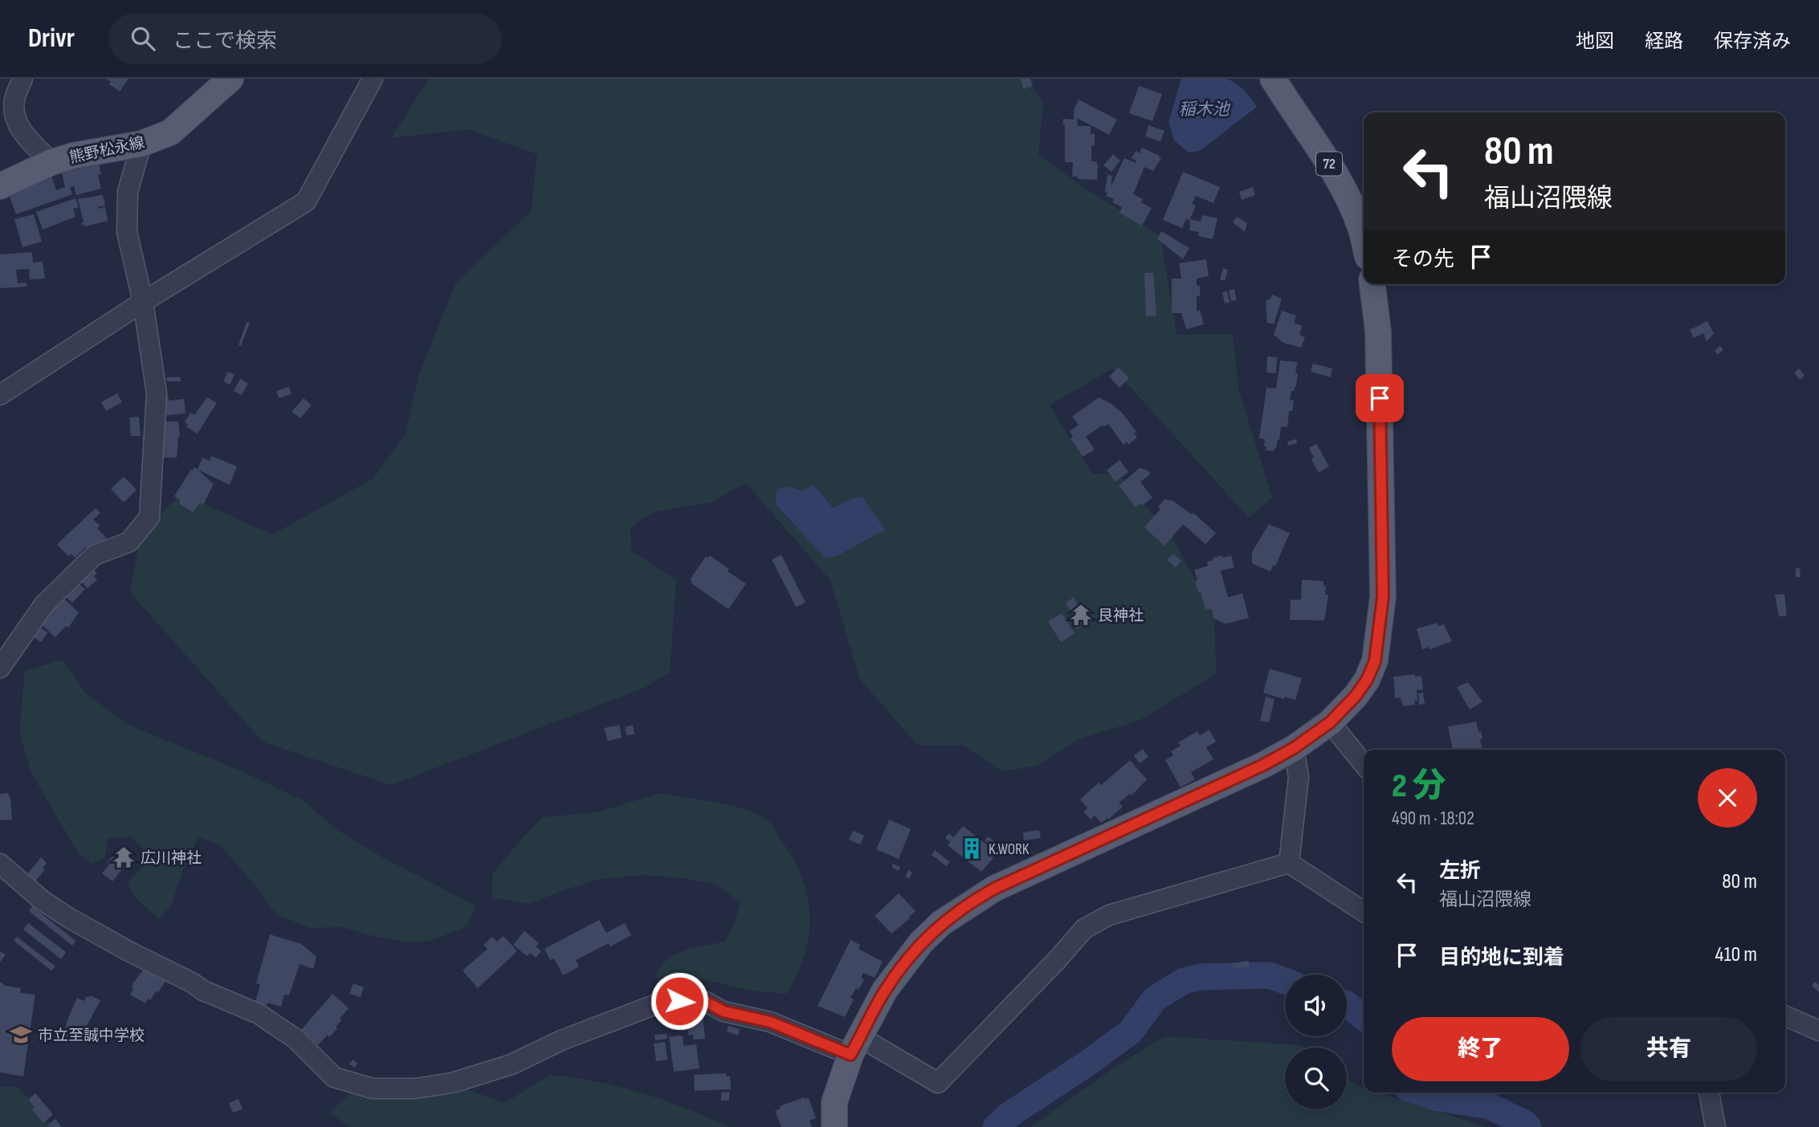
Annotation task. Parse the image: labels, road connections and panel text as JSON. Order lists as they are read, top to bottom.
{
  "streets": {
    "main road": ["熊野松永線", "72"]
  },
  "water": ["稲木池"],
  "places": {
    "temple": ["艮神社", "広川神社"],
    "building": ["K.WORK"],
    "school or university": ["市立至誠中学校"]
  },
  "page": {
    "header": "Drivr",
    "search": "ここで検索",
    "nav": ["地図", "経路", "保存済み"],
    "turn": ["80 m", "福山沼隈線"],
    "then": "その先",
    "heading": ["2 分", "490 m · 18:02"],
    "list": [
      {
        "name": "左折",
        "note": "福山沼隈線",
        "value": "80 m"
      },
      {
        "name": "目的地に到着",
        "value": "410 m"
      }
    ],
    "buttons": ["終了", "共有"]
  }
}
